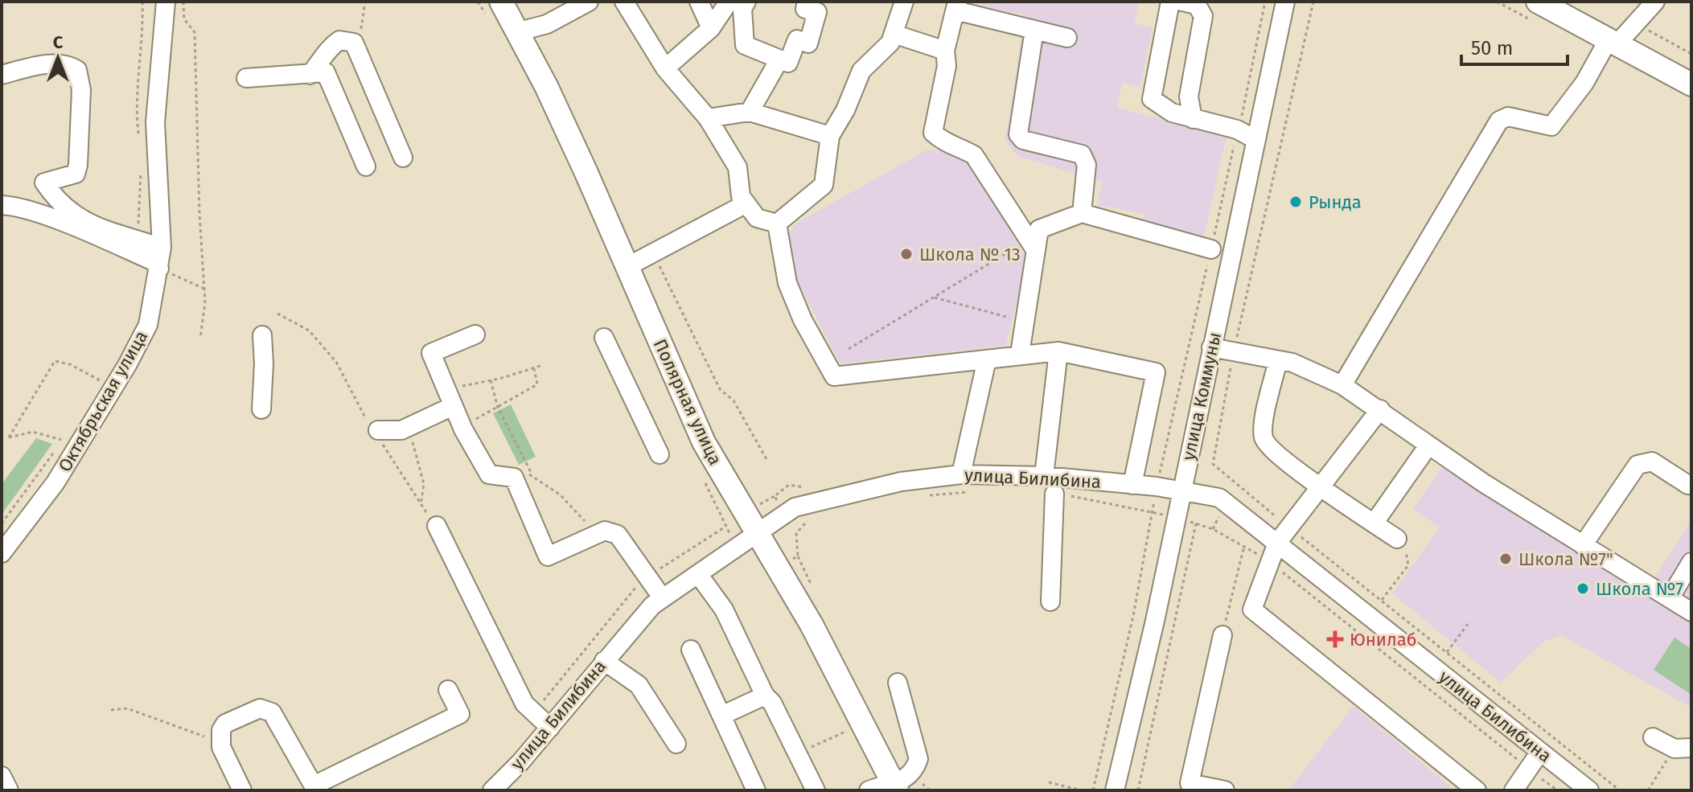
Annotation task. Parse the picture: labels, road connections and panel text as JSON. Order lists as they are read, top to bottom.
{
  "streets": {
    "main road": ["Полярная улица"],
    "street": ["улица Коммуны", "Октябрьская улица", "улица Билибина"]
  },
  "crossings": [
    ["улица Коммуны", "улица Билибина"],
    ["Полярная улица", "улица Билибина"]
  ],
  "places": {
    "other": [
      "Рында",
      "Школа № 13",
      "Школа №7\"",
      "Школа №7"
    ],
    "health": ["Юнилаб"]
  },
  "scale_bar": "50 m",
  "north": "top"
}
